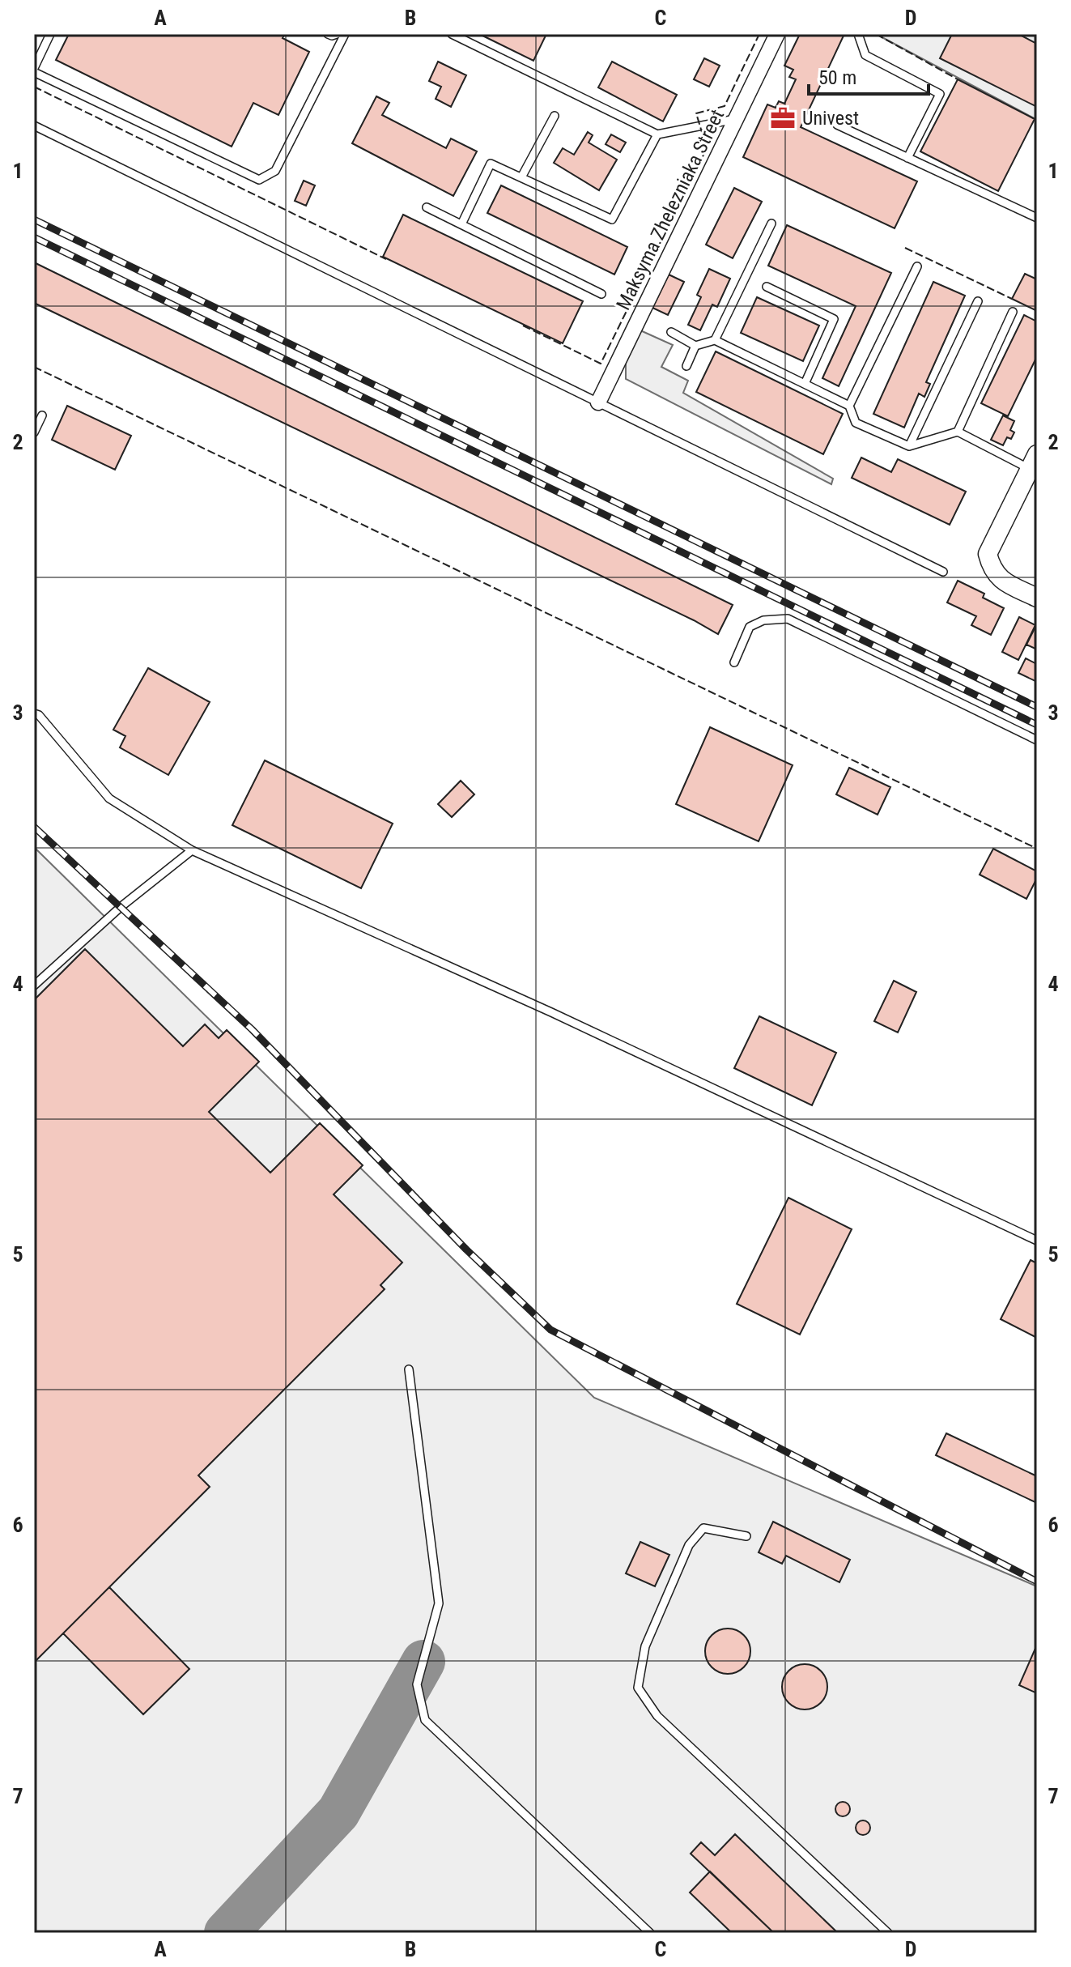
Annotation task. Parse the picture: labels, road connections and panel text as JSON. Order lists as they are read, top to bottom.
{
  "streets": {
    "street": ["Maksyma Zhelezniaka Street"]
  },
  "places": {
    "office": ["Univest"]
  },
  "scale_bar": "50 m",
  "grid": {
    "columns": [
      "A",
      "B",
      "C",
      "D"
    ],
    "rows": [
      "1",
      "2",
      "3",
      "4",
      "5",
      "6",
      "7"
    ]
  }
}
